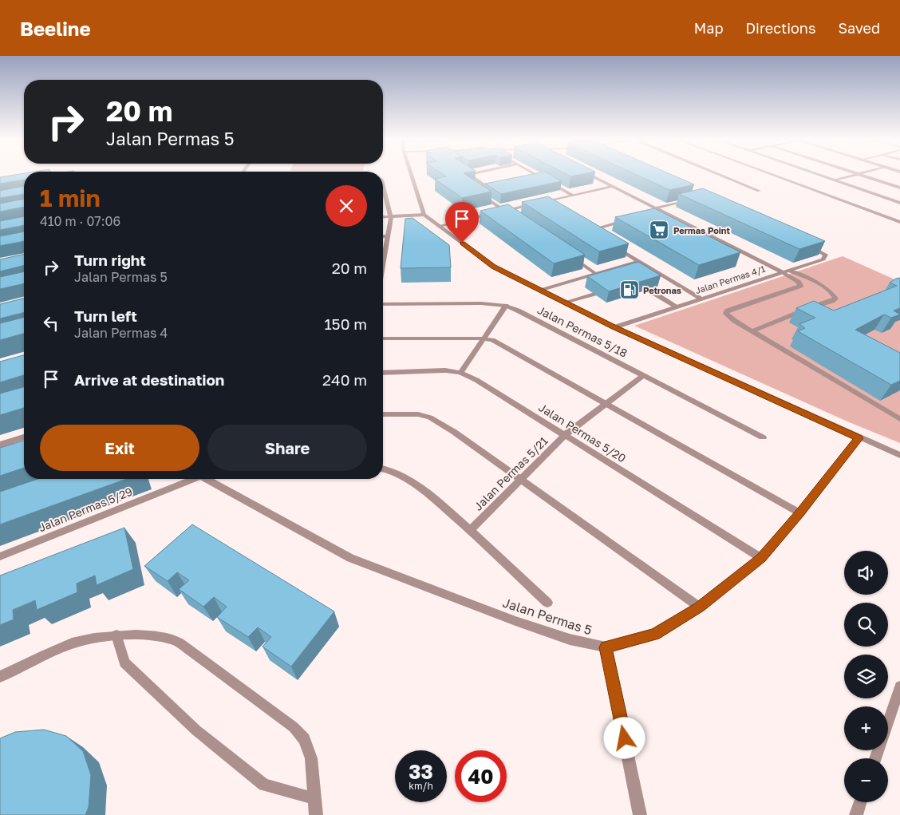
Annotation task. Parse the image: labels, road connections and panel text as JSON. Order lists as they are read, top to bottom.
{
  "streets": {
    "street": [
      "Jalan Permas 4/1",
      "Jalan Permas 5/18",
      "Jalan Permas 5/20",
      "Jalan Permas 5/21",
      "Jalan Permas 5/29",
      "Jalan Permas 5"
    ]
  },
  "crossings": [
    ["Jalan Permas 5/18", "Jalan Permas 5/21"],
    ["Jalan Permas 5/20", "Jalan Permas 5/21"],
    ["Jalan Permas 5/20", "Jalan Permas 5"]
  ],
  "places": {
    "supermarket": ["Permas Point"],
    "fuel station": ["Petronas"]
  },
  "page": {
    "header": "Beeline",
    "nav": ["Map", "Directions", "Saved"],
    "turn": ["20 m", "Jalan Permas 5"],
    "heading": ["1 min", "410 m · 07:06"],
    "list": [
      {
        "name": "Turn right",
        "note": "Jalan Permas 5",
        "value": "20 m"
      },
      {
        "name": "Turn left",
        "note": "Jalan Permas 4",
        "value": "150 m"
      },
      {
        "name": "Arrive at destination",
        "value": "240 m"
      }
    ],
    "buttons": ["Exit", "Share"],
    "map_buttons": ["+", "−"],
    "speed": "33 km/h",
    "limit": "40"
  }
}
